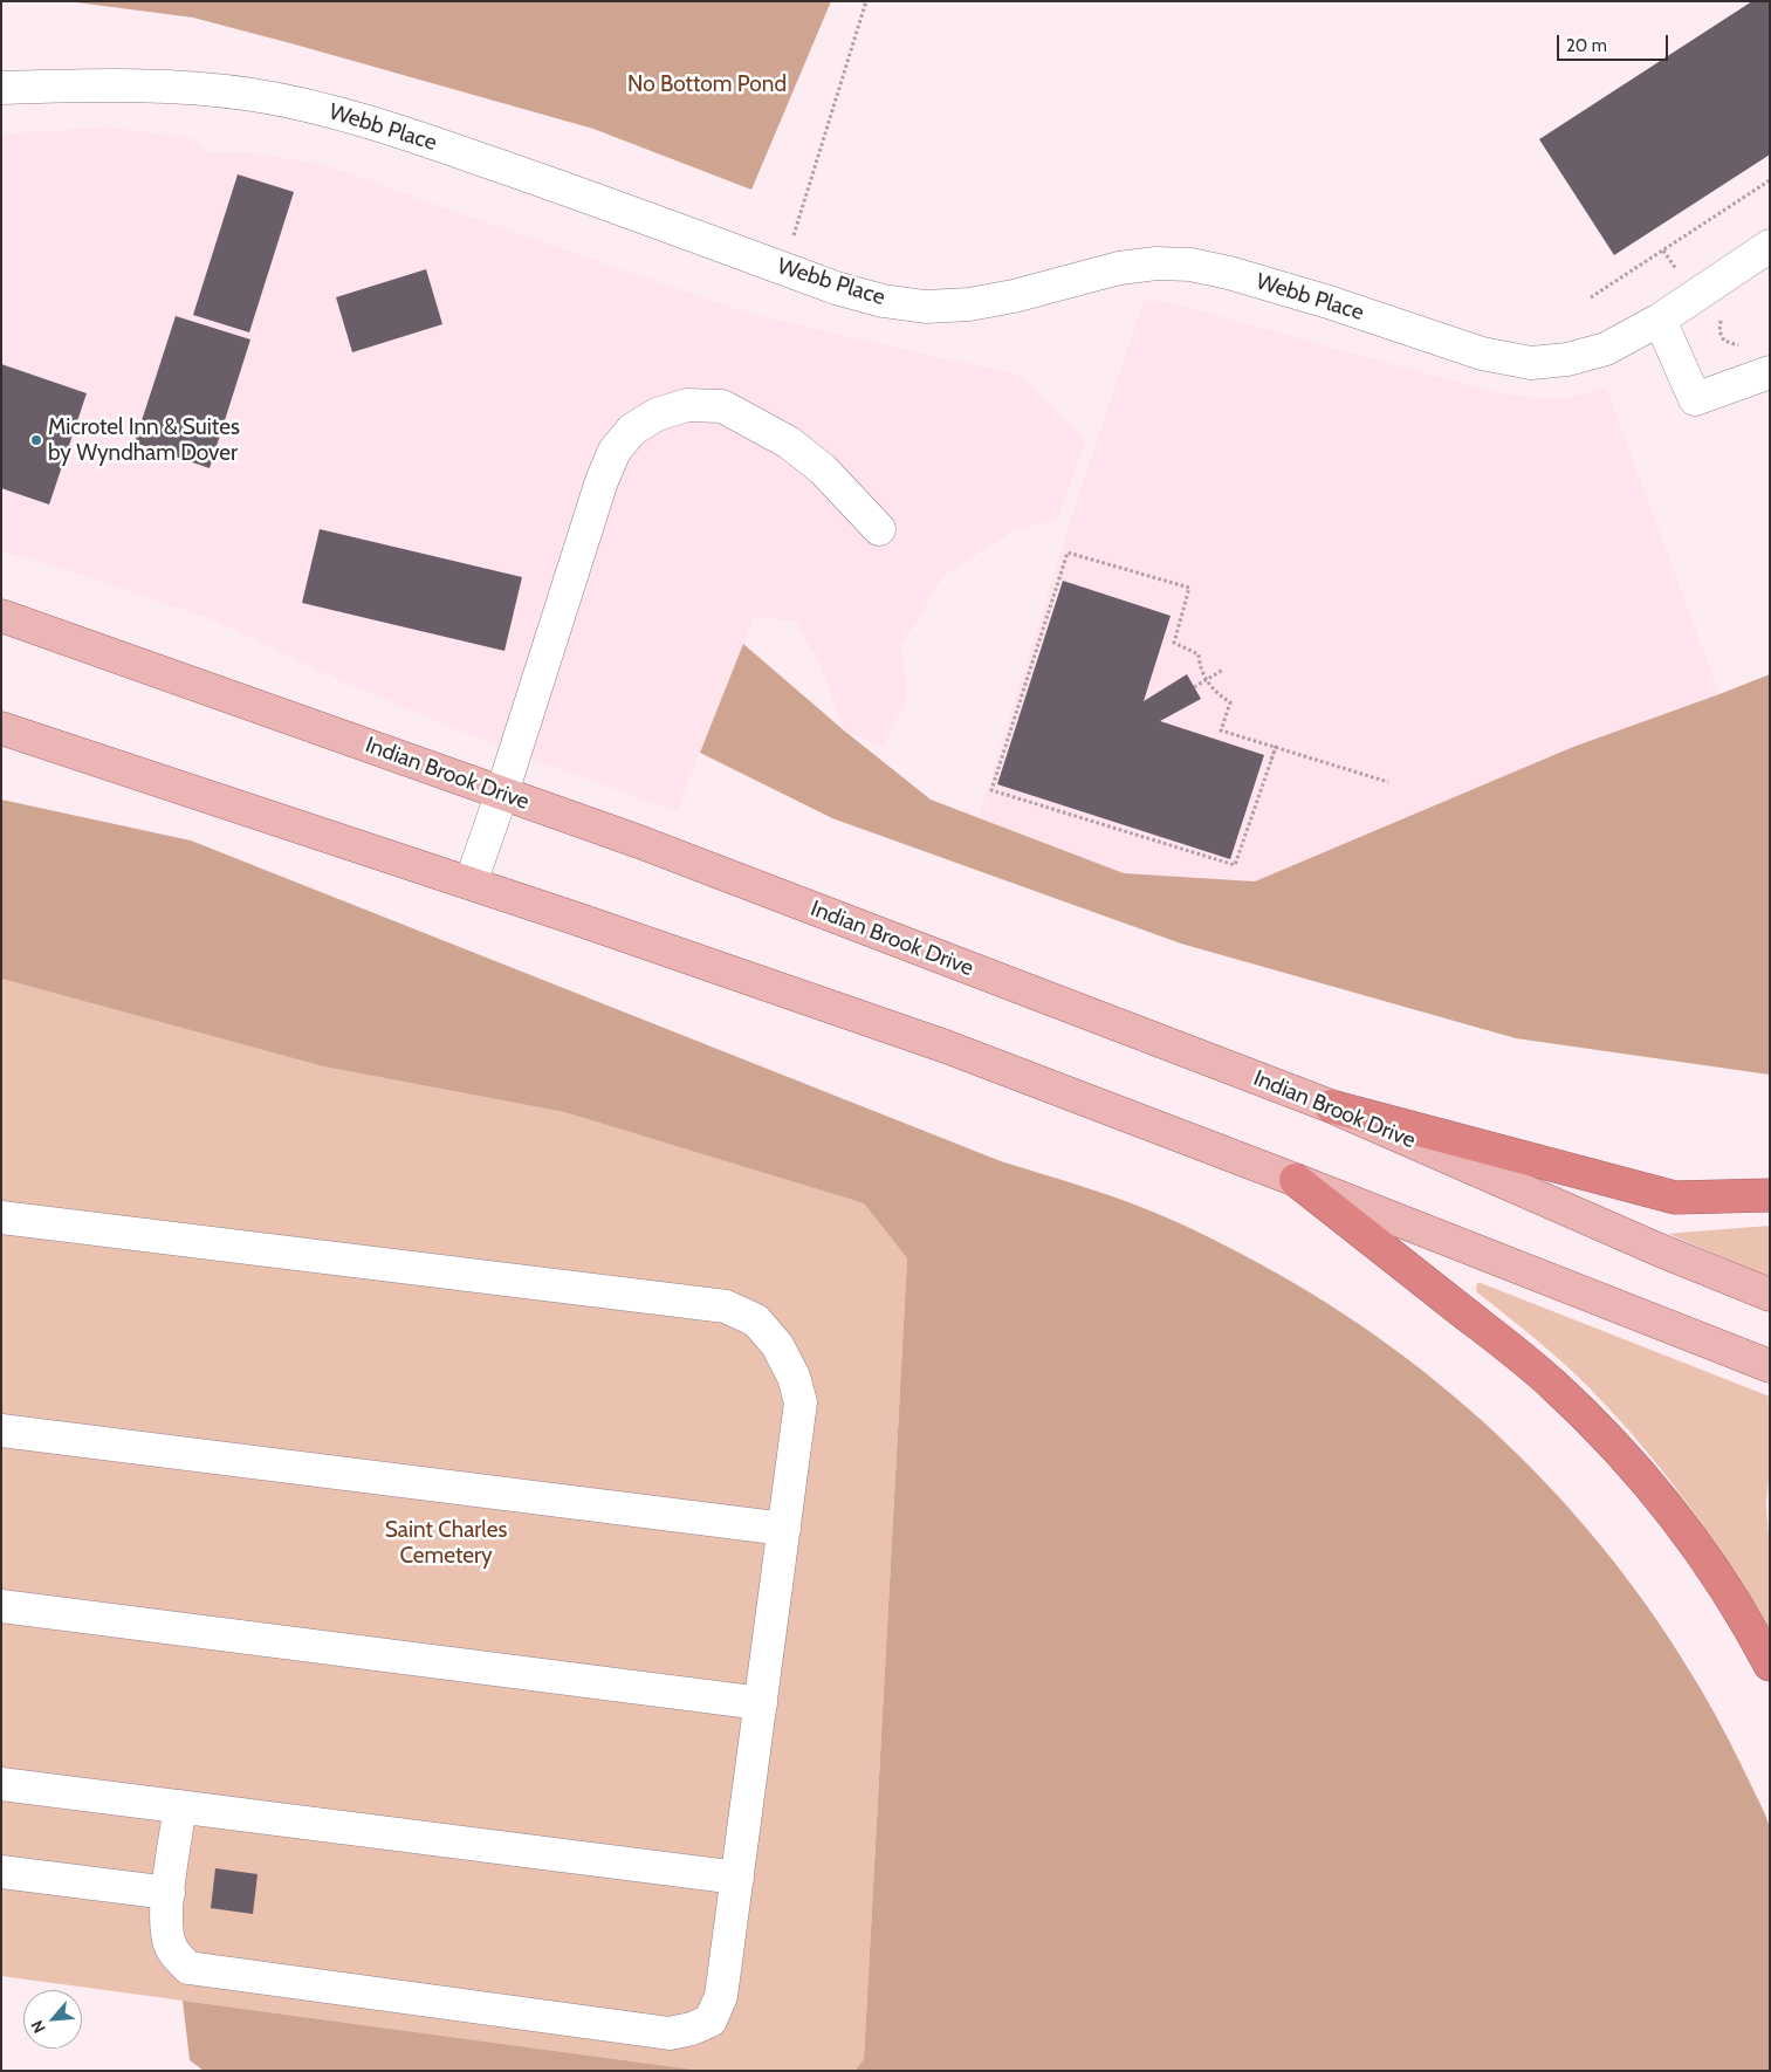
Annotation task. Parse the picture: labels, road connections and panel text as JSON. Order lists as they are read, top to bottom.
{
  "streets": {
    "main road": ["Indian Brook Drive"],
    "street": ["Webb Place"]
  },
  "parks": ["No Bottom Pond", "Saint Charles Cemetery"],
  "places": ["Microtel Inn & Suites by Wyndham Dover"],
  "scale_bar": "20 m",
  "north": "bottom left"
}
